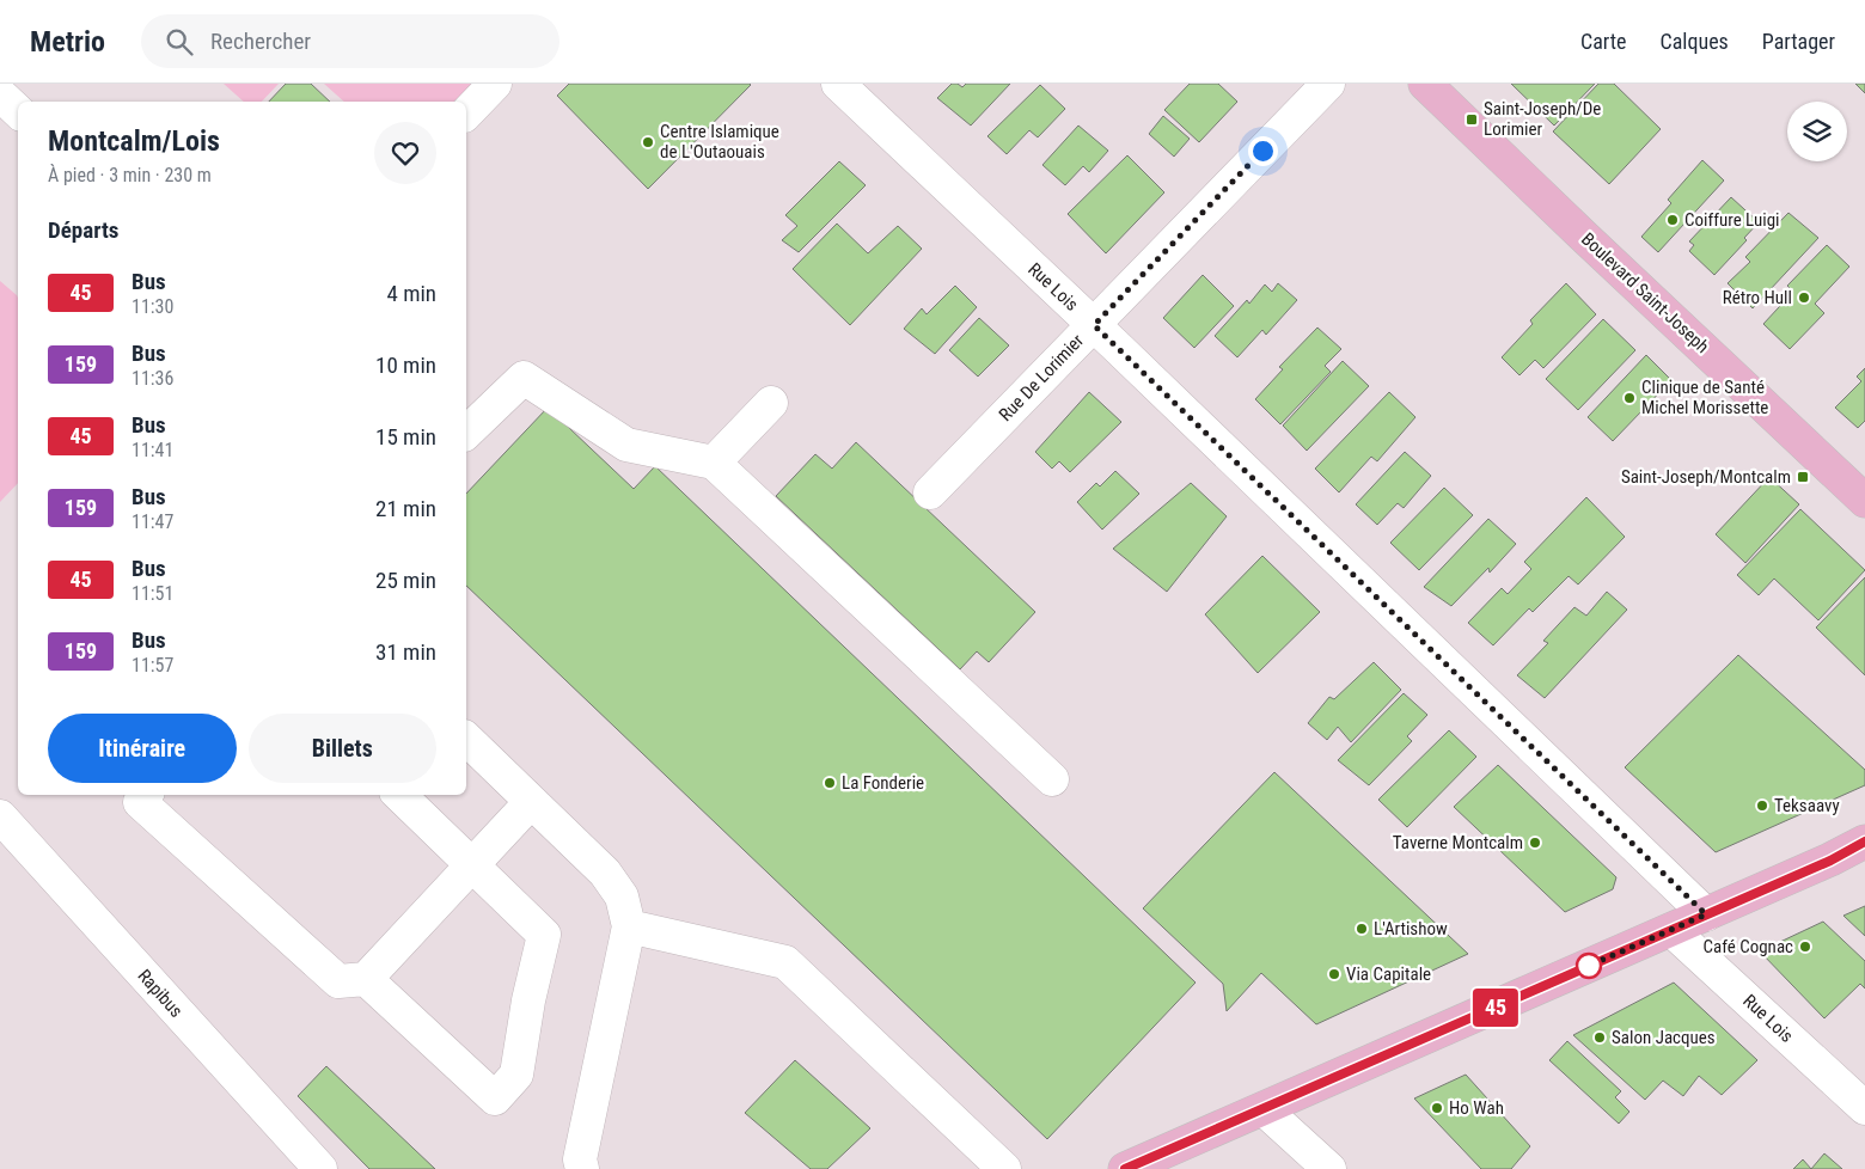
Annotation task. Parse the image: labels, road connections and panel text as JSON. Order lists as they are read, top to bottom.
{
  "streets": {
    "main road": ["Boulevard Saint-Joseph"],
    "street": ["Rue Lois", "Rue De Lorimier", "Rapibus"]
  },
  "crossings": [
    ["Rue Lois", "Rue De Lorimier"]
  ],
  "places": {
    "transit": ["Saint-Joseph/De Lorimier", "Saint-Joseph/Montcalm"],
    "other": [
      "Centre Islamique de L'Outaouais",
      "Coiffure Luigi",
      "Rétro Hull",
      "Clinique de Santé Michel Morissette",
      "La Fonderie",
      "Teksaavy",
      "Taverne Montcalm",
      "L'Artishow",
      "Café Cognac",
      "Via Capitale",
      "Salon Jacques",
      "Ho Wah"
    ]
  },
  "lines": ["bus line 45"],
  "page": {
    "header": "Metrio",
    "search": "Rechercher",
    "nav": ["Carte", "Calques", "Partager"],
    "on_map": "45",
    "heading": [
      ["Montcalm/Lois", "À pied · 3 min · 230 m"],
      "Départs"
    ],
    "list": [
      {
        "mark": "45",
        "name": "Bus",
        "note": "11:30",
        "value": "4 min"
      },
      {
        "mark": "159",
        "name": "Bus",
        "note": "11:36",
        "value": "10 min"
      },
      {
        "mark": "45",
        "name": "Bus",
        "note": "11:41",
        "value": "15 min"
      },
      {
        "mark": "159",
        "name": "Bus",
        "note": "11:47",
        "value": "21 min"
      },
      {
        "mark": "45",
        "name": "Bus",
        "note": "11:51",
        "value": "25 min"
      },
      {
        "mark": "159",
        "name": "Bus",
        "note": "11:57",
        "value": "31 min"
      }
    ],
    "buttons": ["Itinéraire", "Billets"]
  }
}
